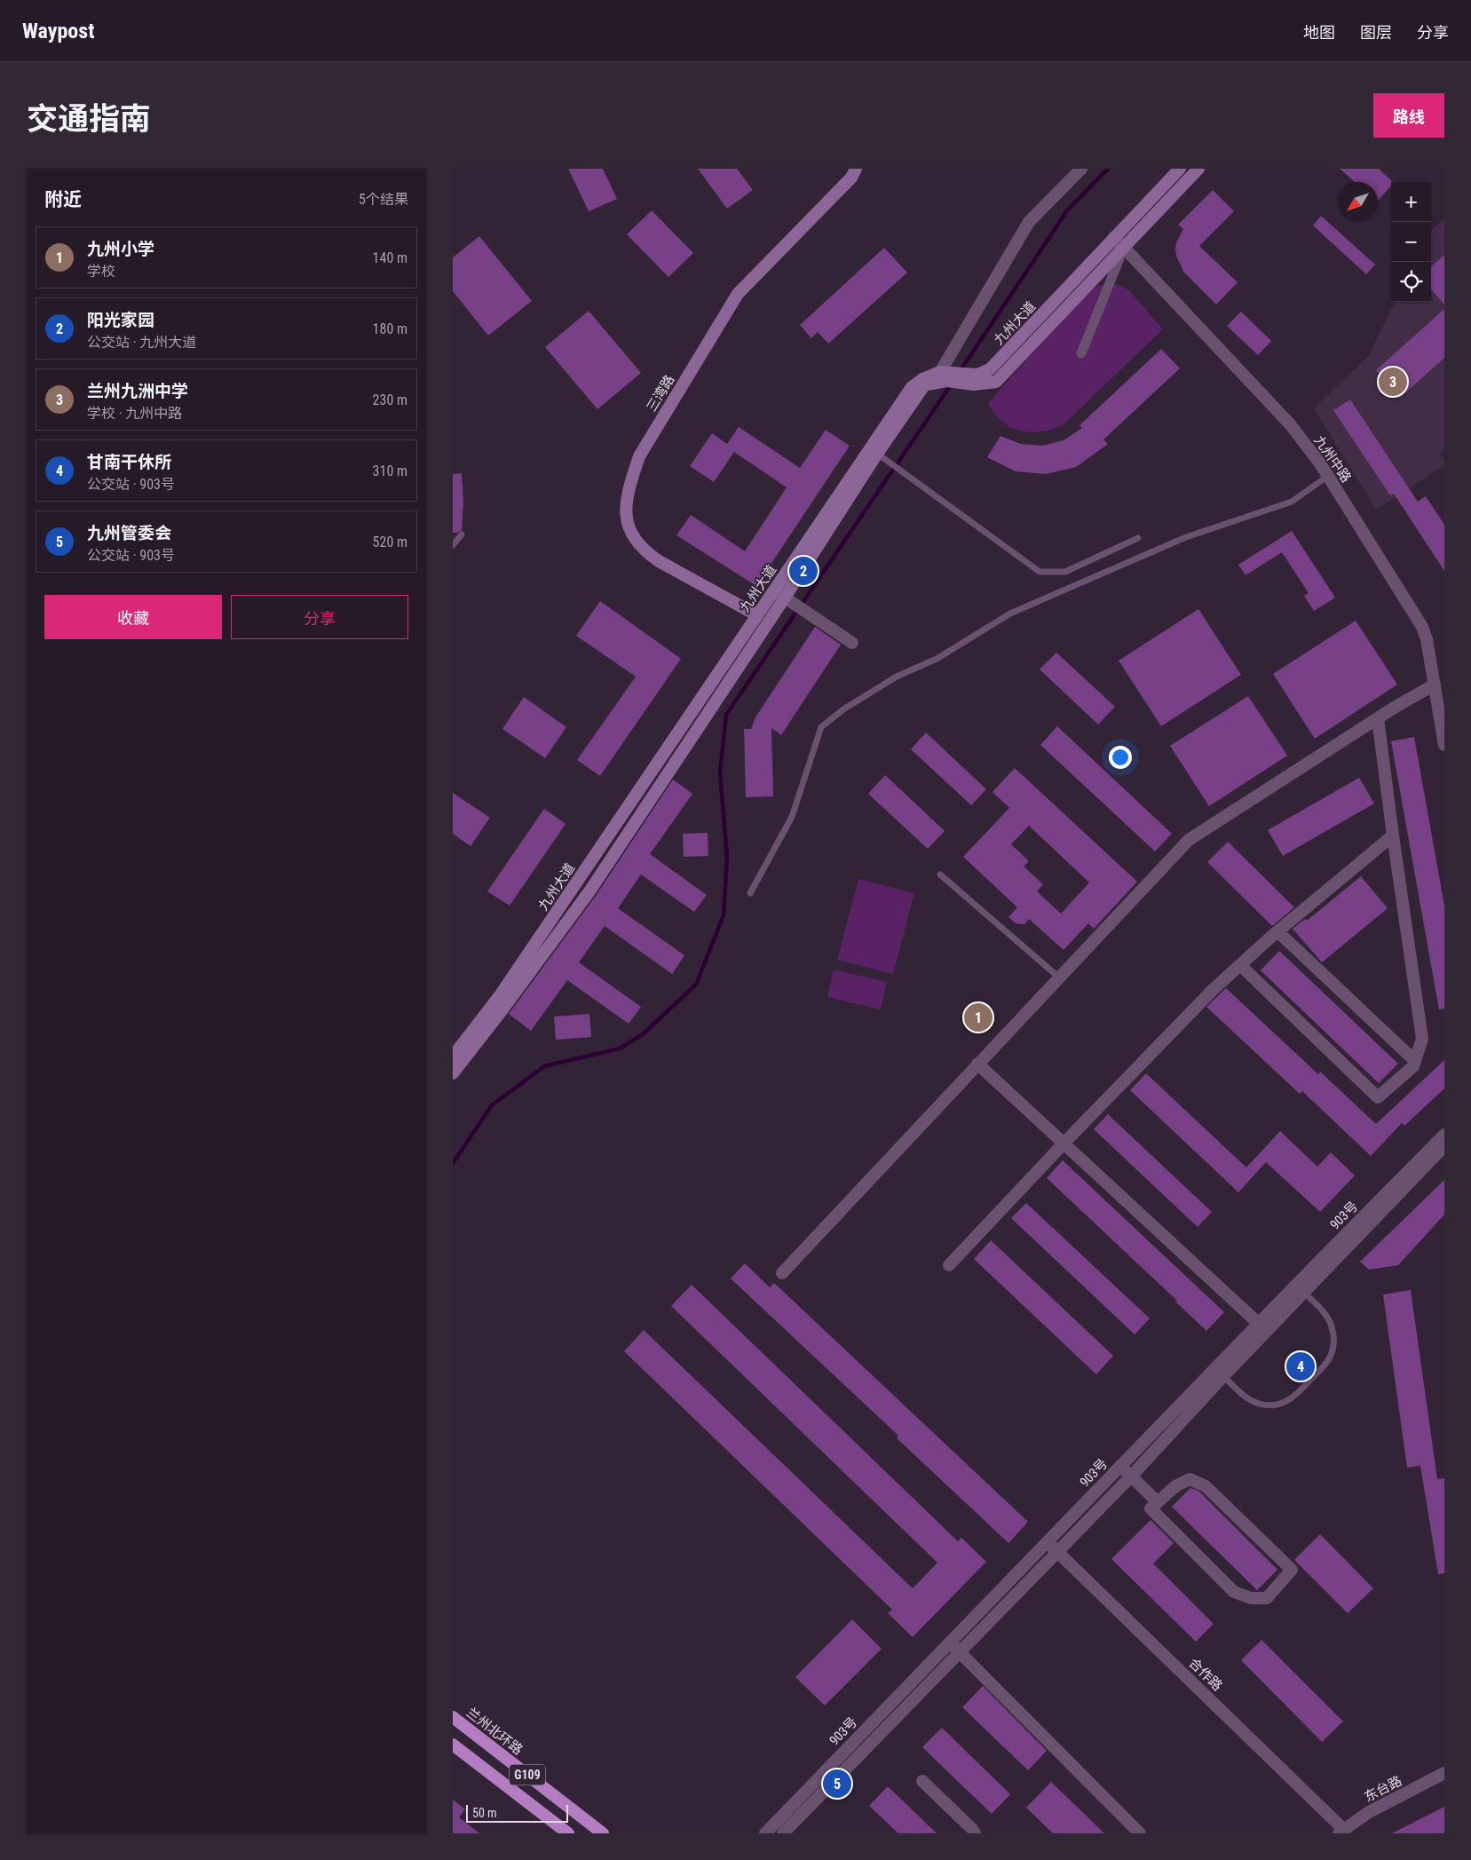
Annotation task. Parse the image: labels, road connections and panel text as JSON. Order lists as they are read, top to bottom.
{
  "streets": {
    "highway": ["兰州北环路", "G109"],
    "main road": ["九州大道", "三湾路"],
    "street": [
      "九州中路",
      "903号",
      "合作路",
      "东台路"
    ]
  },
  "crossings": [
    ["九州大道", "三湾路"],
    ["九州大道", "九州中路"],
    ["903号", "合作路"],
    ["合作路", "东台路"]
  ],
  "scale_bar": "50 m",
  "north": "bottom left",
  "page": {
    "header": "Waypost",
    "nav": ["地图", "图层", "分享"],
    "title": "交通指南",
    "buttons": [
      "路线",
      ["收藏", "分享"]
    ],
    "heading": ["附近", "5个结果"],
    "map_buttons": ["+", "−"],
    "list": [
      {
        "mark": "1",
        "name": "九州小学",
        "note": "学校",
        "value": "140 m"
      },
      {
        "mark": "2",
        "name": "阳光家园",
        "note": "公交站 · 九州大道",
        "value": "180 m"
      },
      {
        "mark": "3",
        "name": "兰州九洲中学",
        "note": "学校 · 九州中路",
        "value": "230 m"
      },
      {
        "mark": "4",
        "name": "甘南干休所",
        "note": "公交站 · 903号",
        "value": "310 m"
      },
      {
        "mark": "5",
        "name": "九州管委会",
        "note": "公交站 · 903号",
        "value": "520 m"
      }
    ],
    "pins": [
      "3",
      "2",
      "1",
      "4",
      "5"
    ],
    "scale": "50 m"
  }
}
